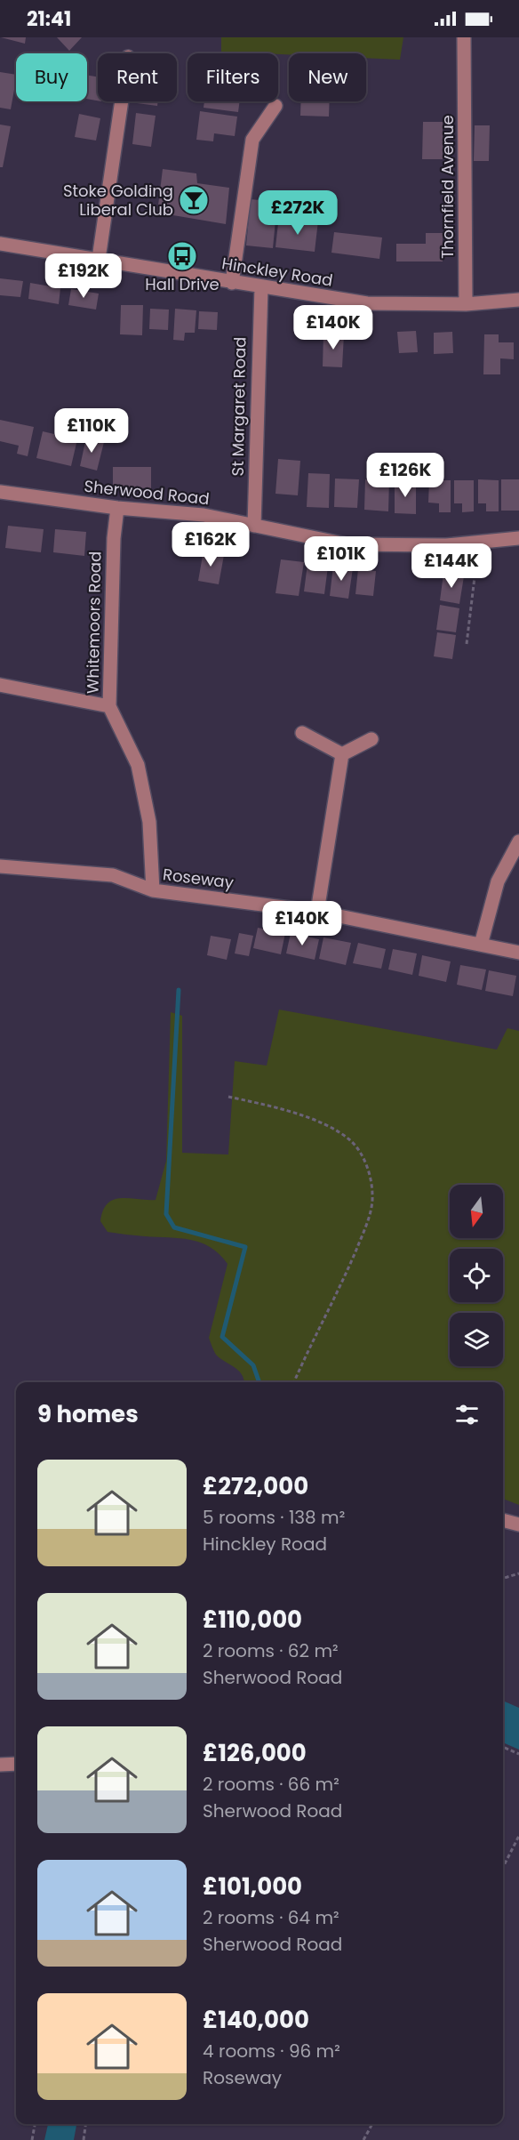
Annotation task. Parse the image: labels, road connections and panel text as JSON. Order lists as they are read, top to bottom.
{
  "streets": {
    "street": [
      "Thornfield Avenue",
      "Hinckley Road",
      "St Margaret Road",
      "Sherwood Road",
      "Whitemoors Road",
      "Roseway"
    ]
  },
  "crossings": [
    ["Thornfield Avenue", "Hinckley Road"],
    ["Hinckley Road", "St Margaret Road"],
    ["St Margaret Road", "Sherwood Road"],
    ["Sherwood Road", "Whitemoors Road"],
    ["Whitemoors Road", "Roseway"]
  ],
  "places": {
    "bar": ["Stoke Golding Liberal Club"],
    "bus stop": ["Hall Drive"]
  },
  "north": "bottom",
  "page": {
    "status": "21:41",
    "chip": [
      "Buy",
      "Rent",
      "Filters",
      "New"
    ],
    "price": [
      "£272K",
      "£192K",
      "£140K",
      "£110K",
      "£126K",
      "£162K",
      "£101K",
      "£144K",
      "£140K"
    ],
    "heading": "9 homes",
    "list": [
      {
        "name": "£272,000",
        "note": "5 rooms · 138 m² · Hinckley Road"
      },
      {
        "name": "£110,000",
        "note": "2 rooms · 62 m² · Sherwood Road"
      },
      {
        "name": "£126,000",
        "note": "2 rooms · 66 m² · Sherwood Road"
      },
      {
        "name": "£101,000",
        "note": "2 rooms · 64 m² · Sherwood Road"
      },
      {
        "name": "£140,000",
        "note": "4 rooms · 96 m² · Roseway"
      }
    ]
  }
}
